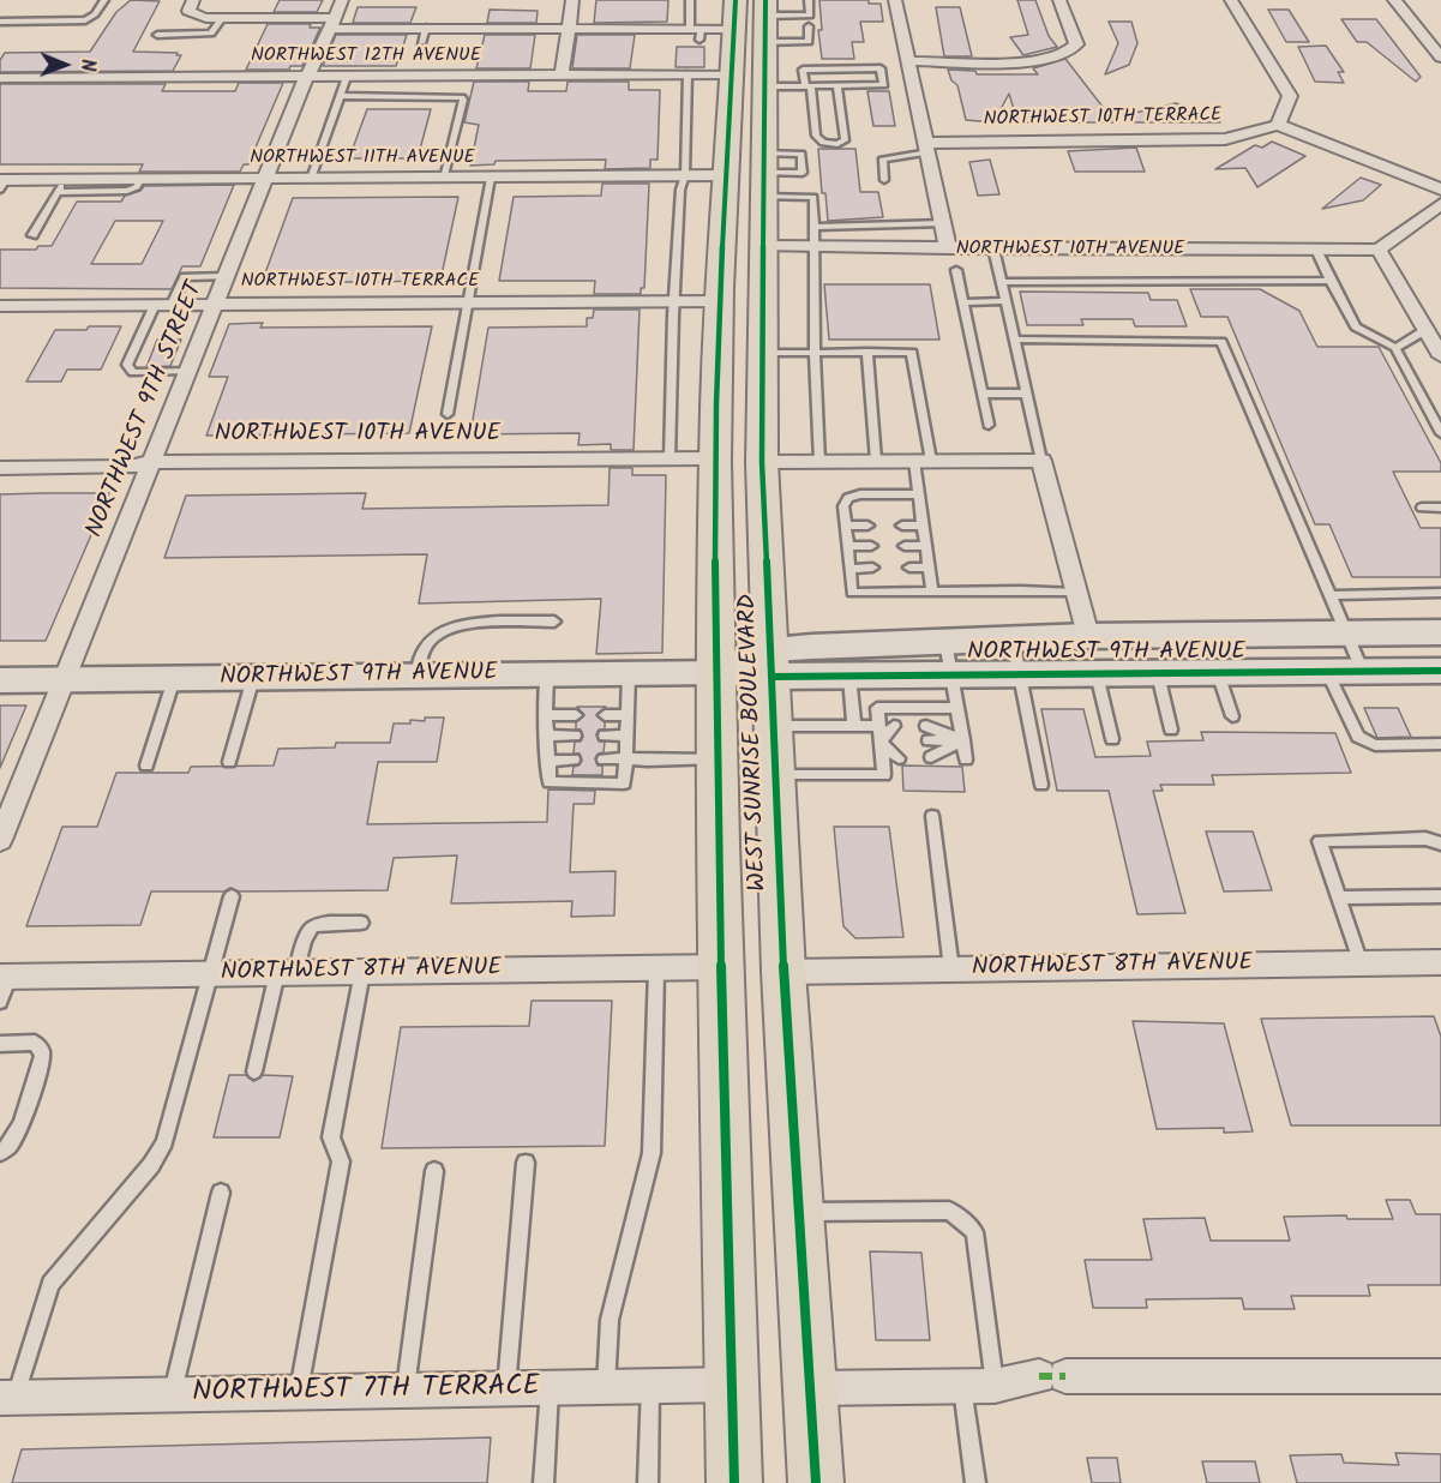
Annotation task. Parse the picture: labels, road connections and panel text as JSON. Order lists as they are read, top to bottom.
{
  "streets": {
    "main road": ["NORTHWEST 9TH AVENUE", "WEST SUNRISE BOULEVARD"],
    "street": [
      "NORTHWEST 12TH AVENUE",
      "NORTHWEST 10TH TERRACE",
      "NORTHWEST 11TH AVENUE",
      "NORTHWEST 10TH AVENUE",
      "NORTHWEST 9TH STREET",
      "NORTHWEST 8TH AVENUE",
      "NORTHWEST 7TH TERRACE"
    ]
  },
  "crossings": [
    ["NORTHWEST 12TH AVENUE", "NORTHWEST 9TH STREET"],
    ["NORTHWEST 12TH AVENUE", "WEST SUNRISE BOULEVARD"],
    ["NORTHWEST 10TH TERRACE", "NORTHWEST 9TH STREET"],
    ["NORTHWEST 10TH TERRACE", "WEST SUNRISE BOULEVARD"],
    ["NORTHWEST 11TH AVENUE", "NORTHWEST 9TH STREET"],
    ["NORTHWEST 11TH AVENUE", "WEST SUNRISE BOULEVARD"],
    ["NORTHWEST 10TH AVENUE", "NORTHWEST 9TH STREET"],
    ["NORTHWEST 10TH AVENUE", "WEST SUNRISE BOULEVARD"],
    ["NORTHWEST 9TH STREET", "NORTHWEST 9TH AVENUE"],
    ["NORTHWEST 9TH AVENUE", "WEST SUNRISE BOULEVARD"],
    ["WEST SUNRISE BOULEVARD", "NORTHWEST 8TH AVENUE"],
    ["WEST SUNRISE BOULEVARD", "NORTHWEST 7TH TERRACE"]
  ],
  "north": "right"
}
